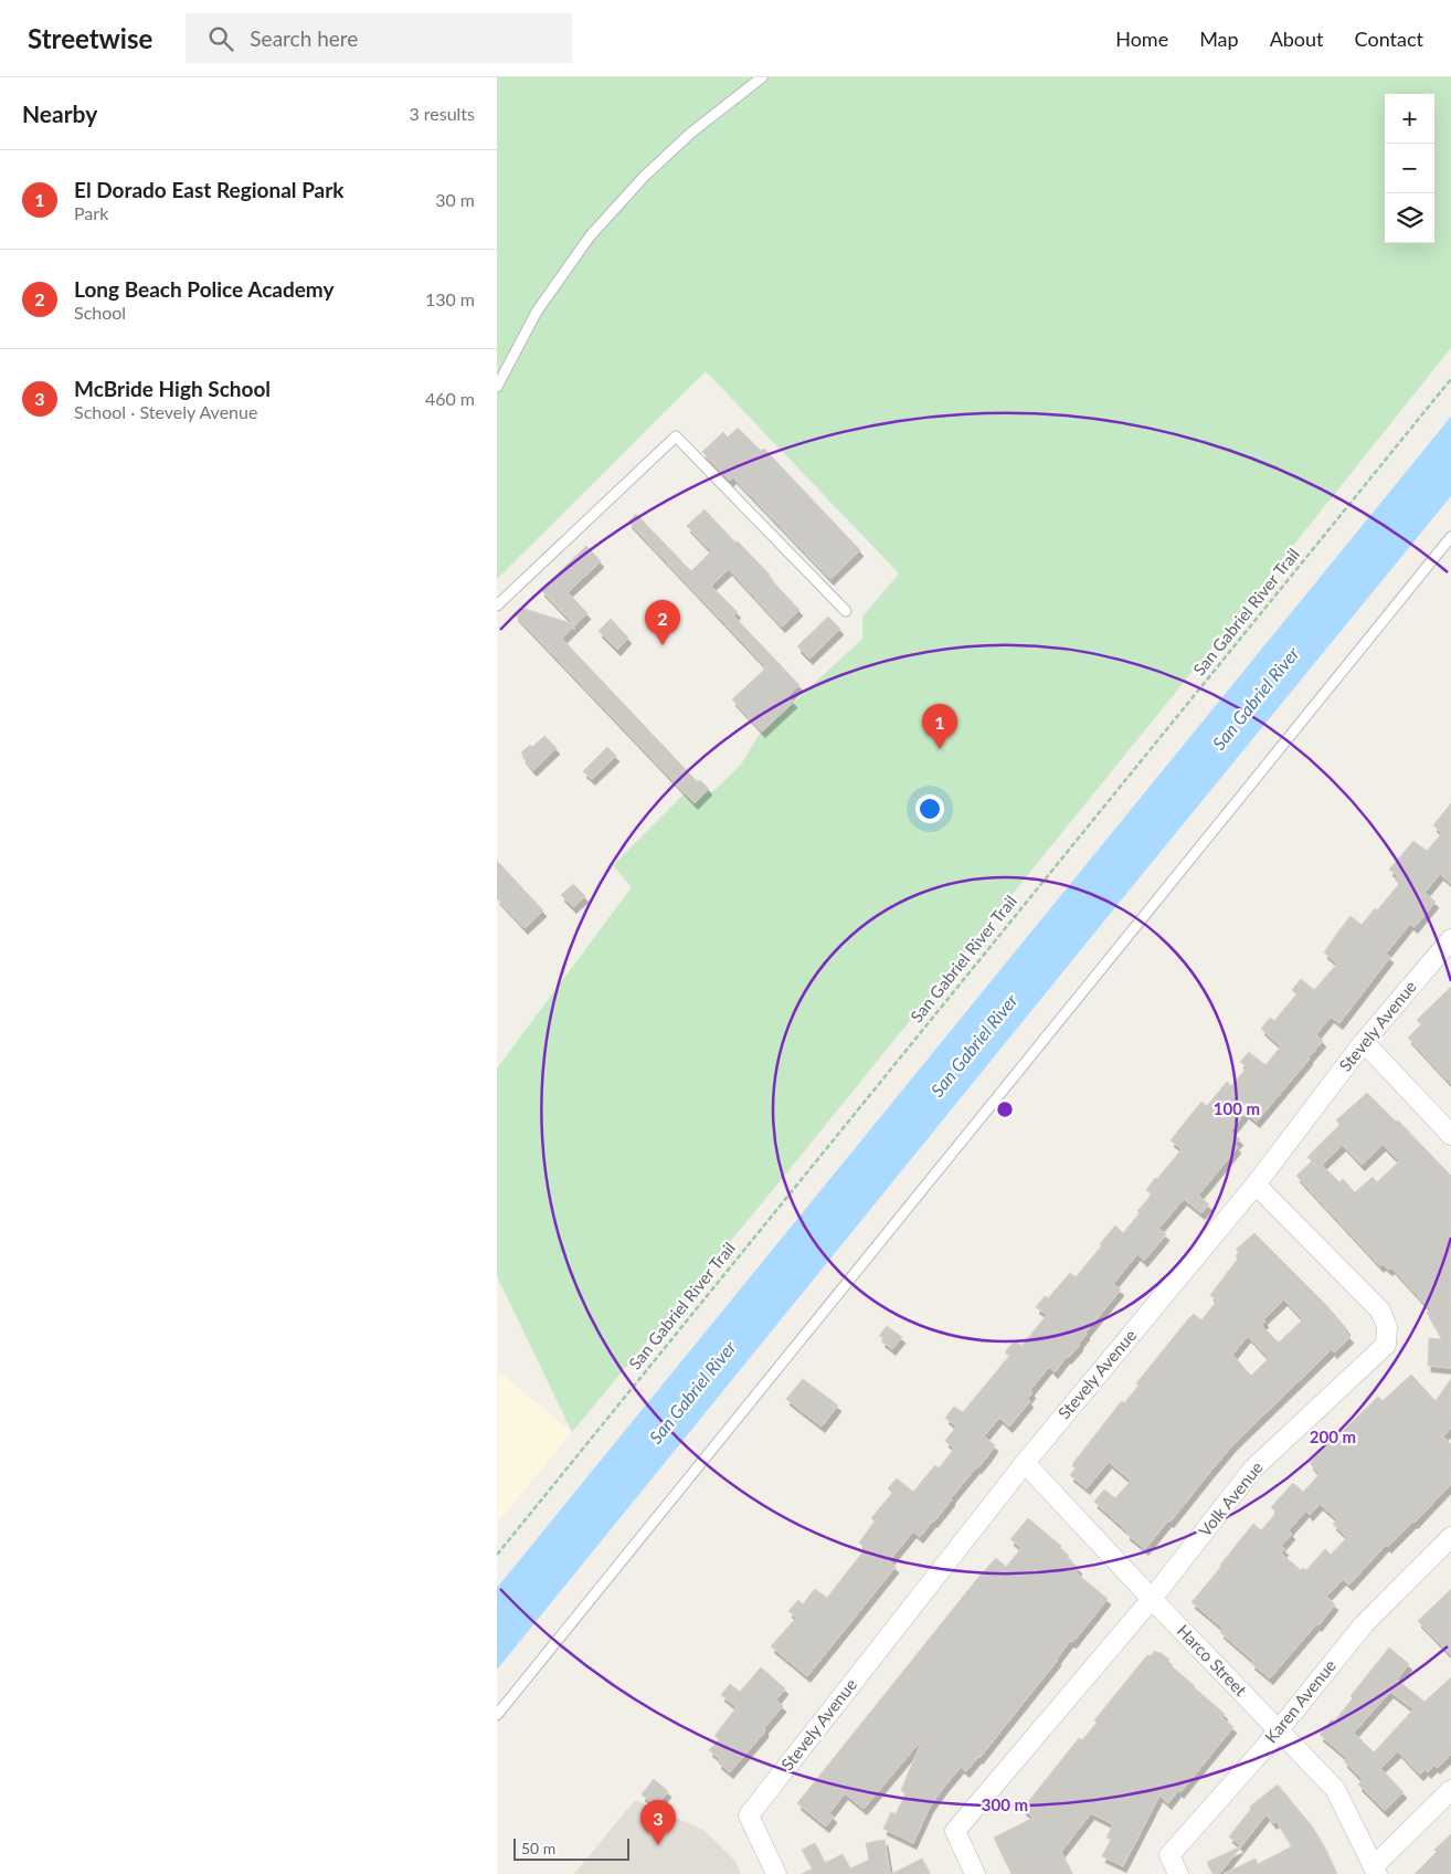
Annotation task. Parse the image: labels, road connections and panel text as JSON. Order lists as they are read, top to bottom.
{
  "streets": {
    "street": [
      "Stevely Avenue",
      "Volk Avenue",
      "Harco Street",
      "Karen Avenue"
    ],
    "path": ["San Gabriel River Trail"]
  },
  "crossings": [
    ["Stevely Avenue", "Volk Avenue"],
    ["Stevely Avenue", "Harco Street"],
    ["Volk Avenue", "Harco Street"],
    ["Harco Street", "Karen Avenue"]
  ],
  "water": ["San Gabriel River"],
  "scale_bar": "50 m",
  "page": {
    "header": "Streetwise",
    "search": "Search here",
    "nav": [
      "Home",
      "Map",
      "About",
      "Contact"
    ],
    "heading": ["Nearby", "3 results"],
    "map_buttons": ["+", "−"],
    "list": [
      {
        "mark": "1",
        "name": "El Dorado East Regional Park",
        "note": "Park",
        "value": "30 m"
      },
      {
        "mark": "2",
        "name": "Long Beach Police Academy",
        "note": "School",
        "value": "130 m"
      },
      {
        "mark": "3",
        "name": "McBride High School",
        "note": "School · Stevely Avenue",
        "value": "460 m"
      }
    ],
    "pins": ["2", "1", "3"],
    "scale": "50 m"
  },
  "rings": ["100 m", "200 m", "300 m"]
}
